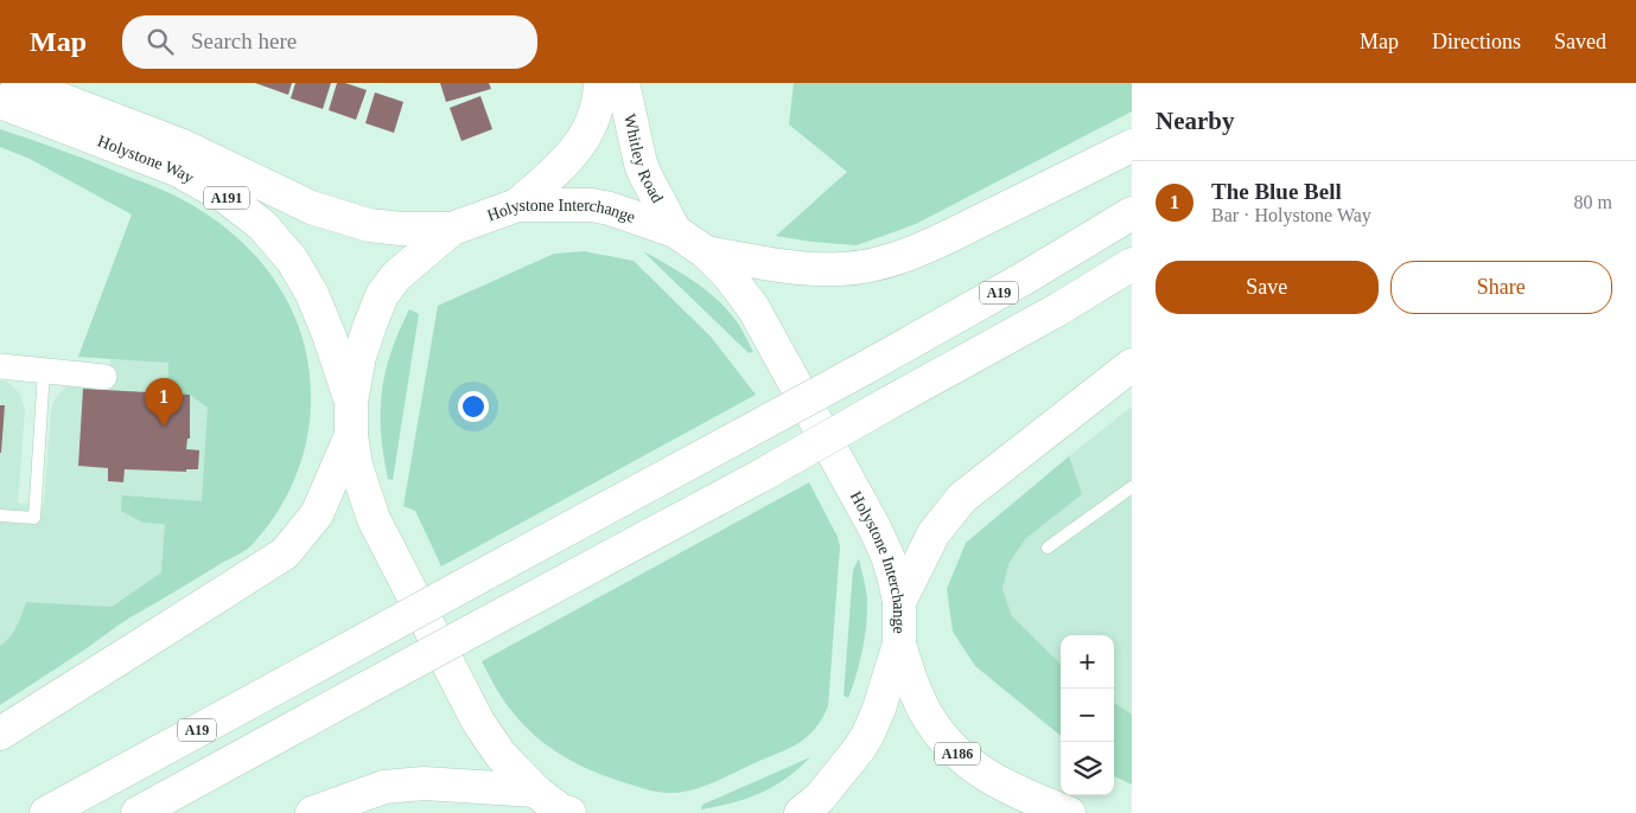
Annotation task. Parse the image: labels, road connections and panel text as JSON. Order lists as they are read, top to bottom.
{
  "streets": {
    "main road": [
      "Whitley Road",
      "Holystone Way",
      "A191",
      "Holystone Interchange",
      "A19",
      "A186"
    ]
  },
  "crossings": [
    ["Whitley Road", "Holystone Interchange"],
    ["Holystone Way", "Holystone Interchange"],
    ["Holystone Interchange", "A186"]
  ],
  "page": {
    "header": "Map",
    "search": "Search here",
    "nav": ["Map", "Directions", "Saved"],
    "heading": "Nearby",
    "list": [
      {
        "mark": "1",
        "name": "The Blue Bell",
        "note": "Bar · Holystone Way",
        "value": "80 m"
      }
    ],
    "buttons": ["Save", "Share"],
    "pins": "1",
    "map_buttons": ["+", "−"]
  }
}
